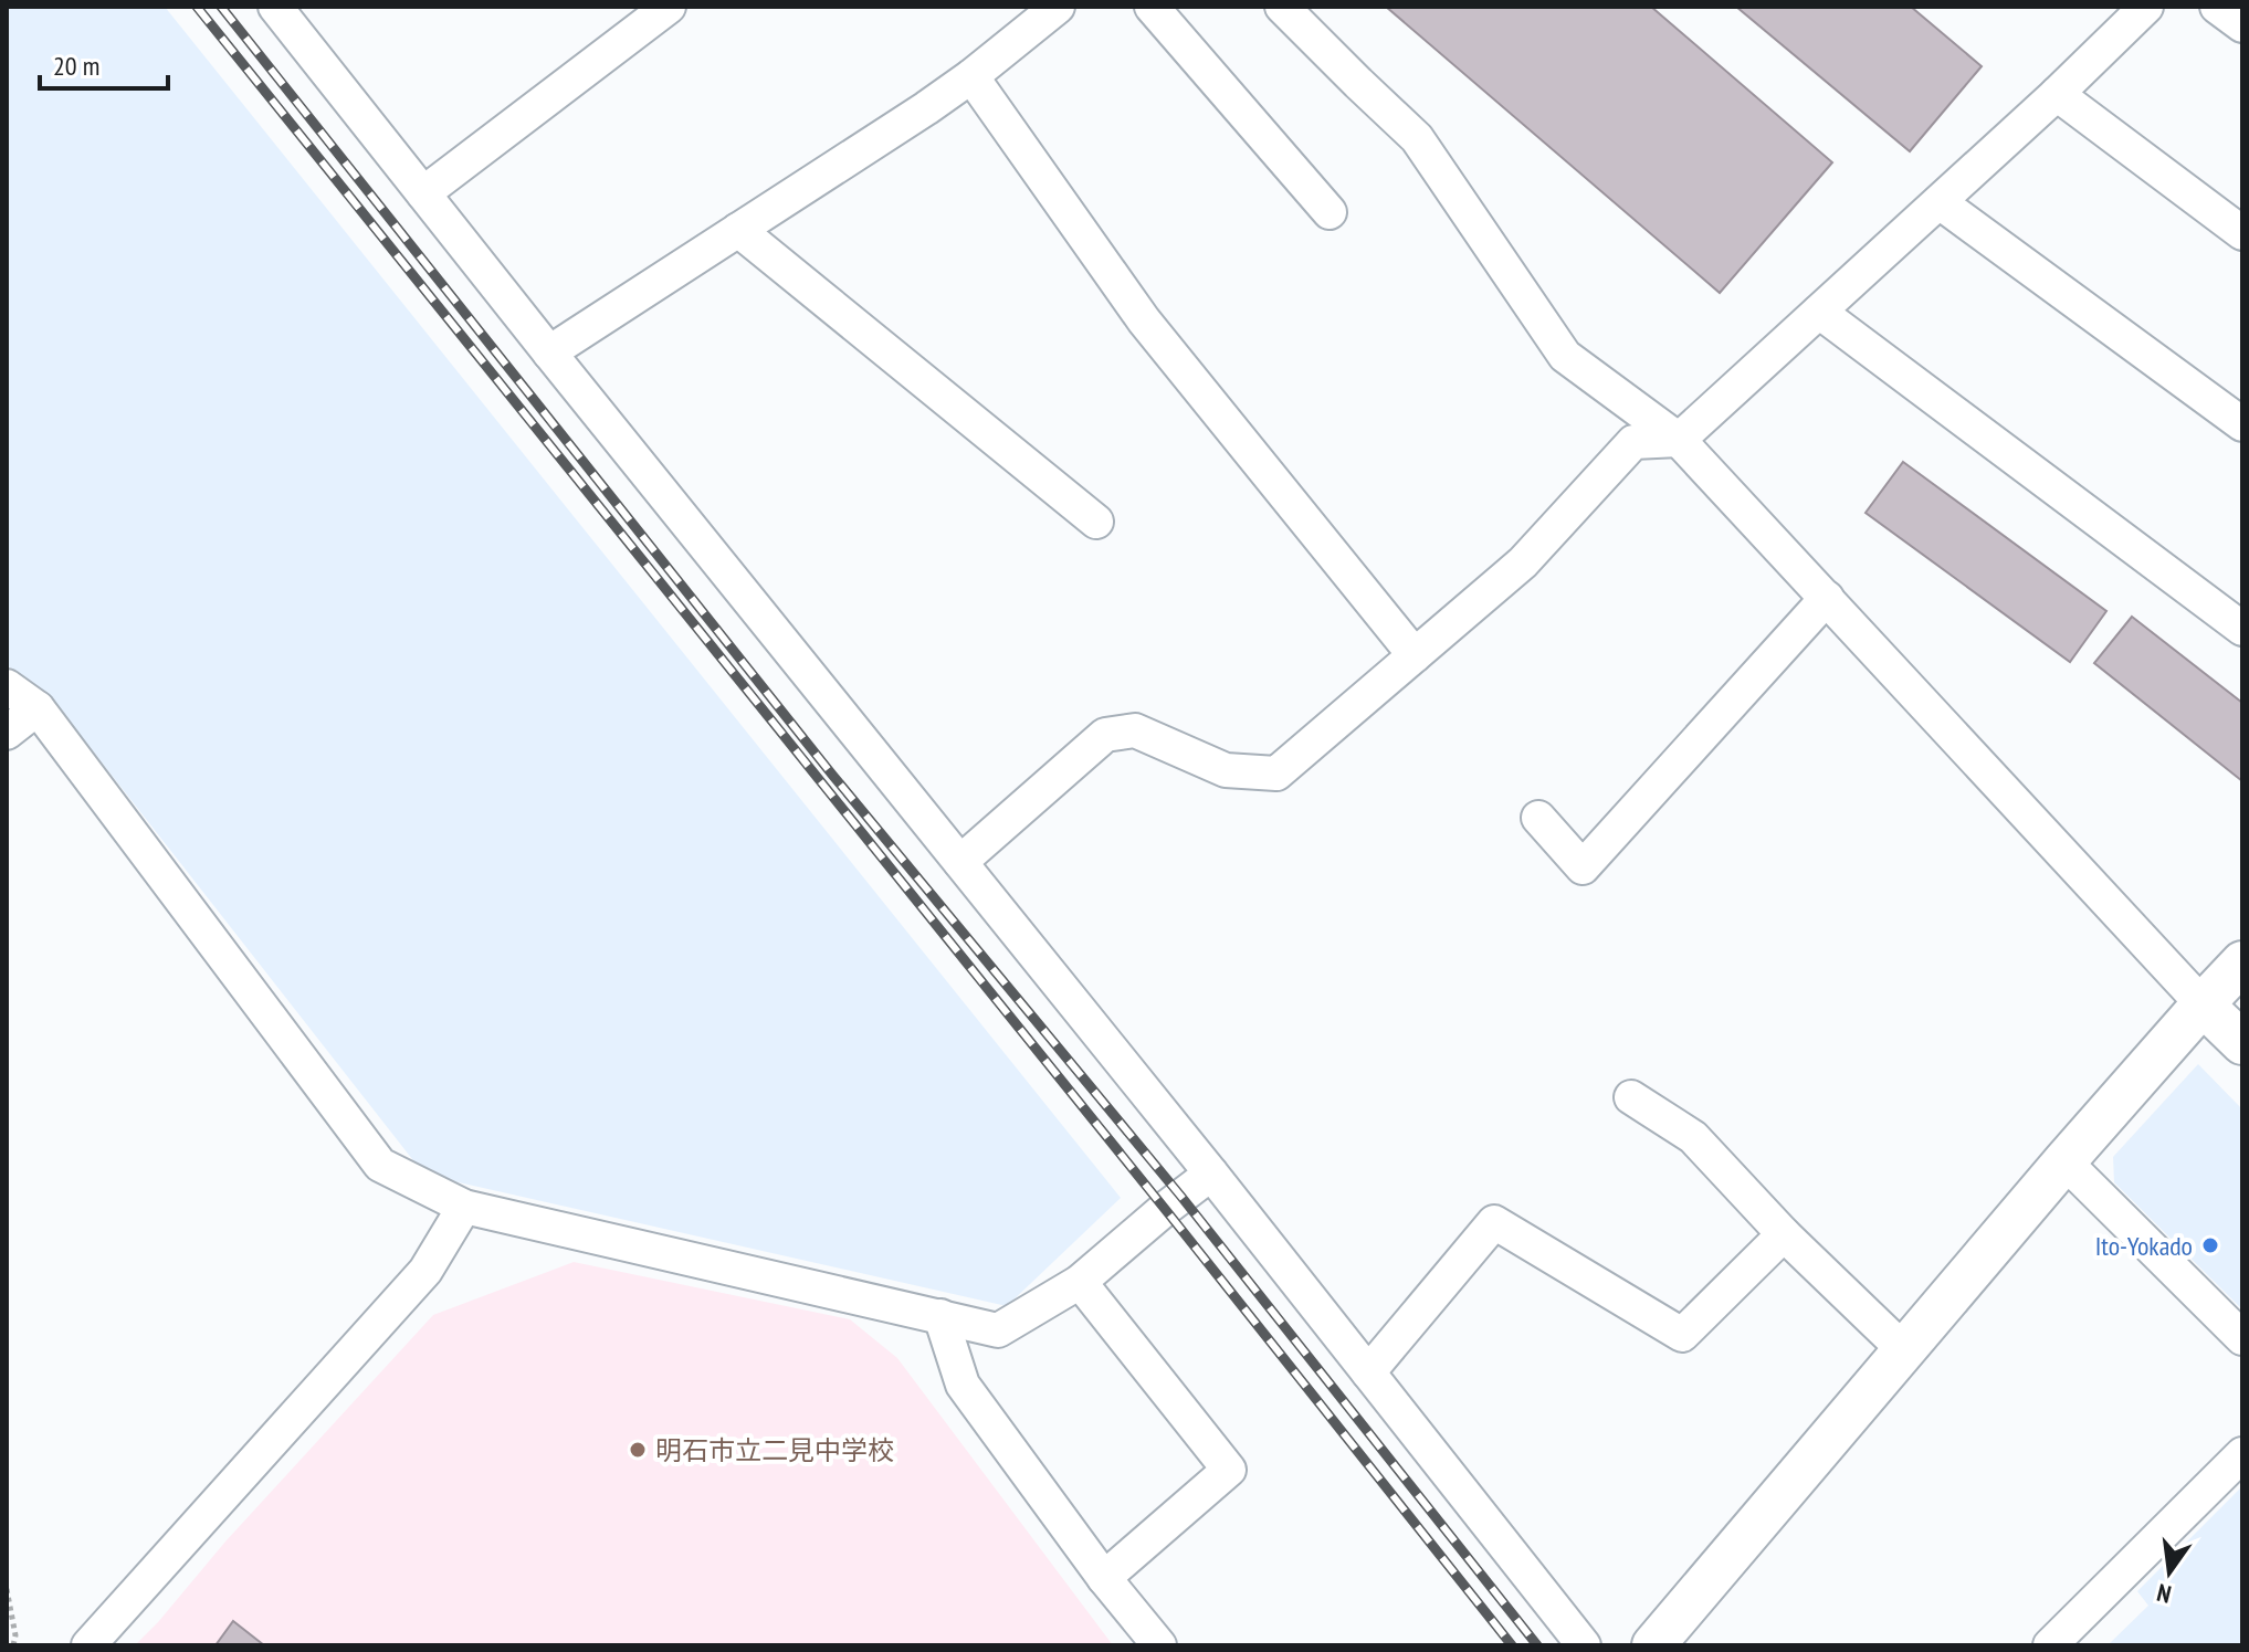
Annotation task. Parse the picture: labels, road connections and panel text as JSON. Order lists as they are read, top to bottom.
{
  "places": ["Ito-Yokado", "明石市立二見中学校"],
  "scale_bar": "20 m",
  "north": "bottom"
}
